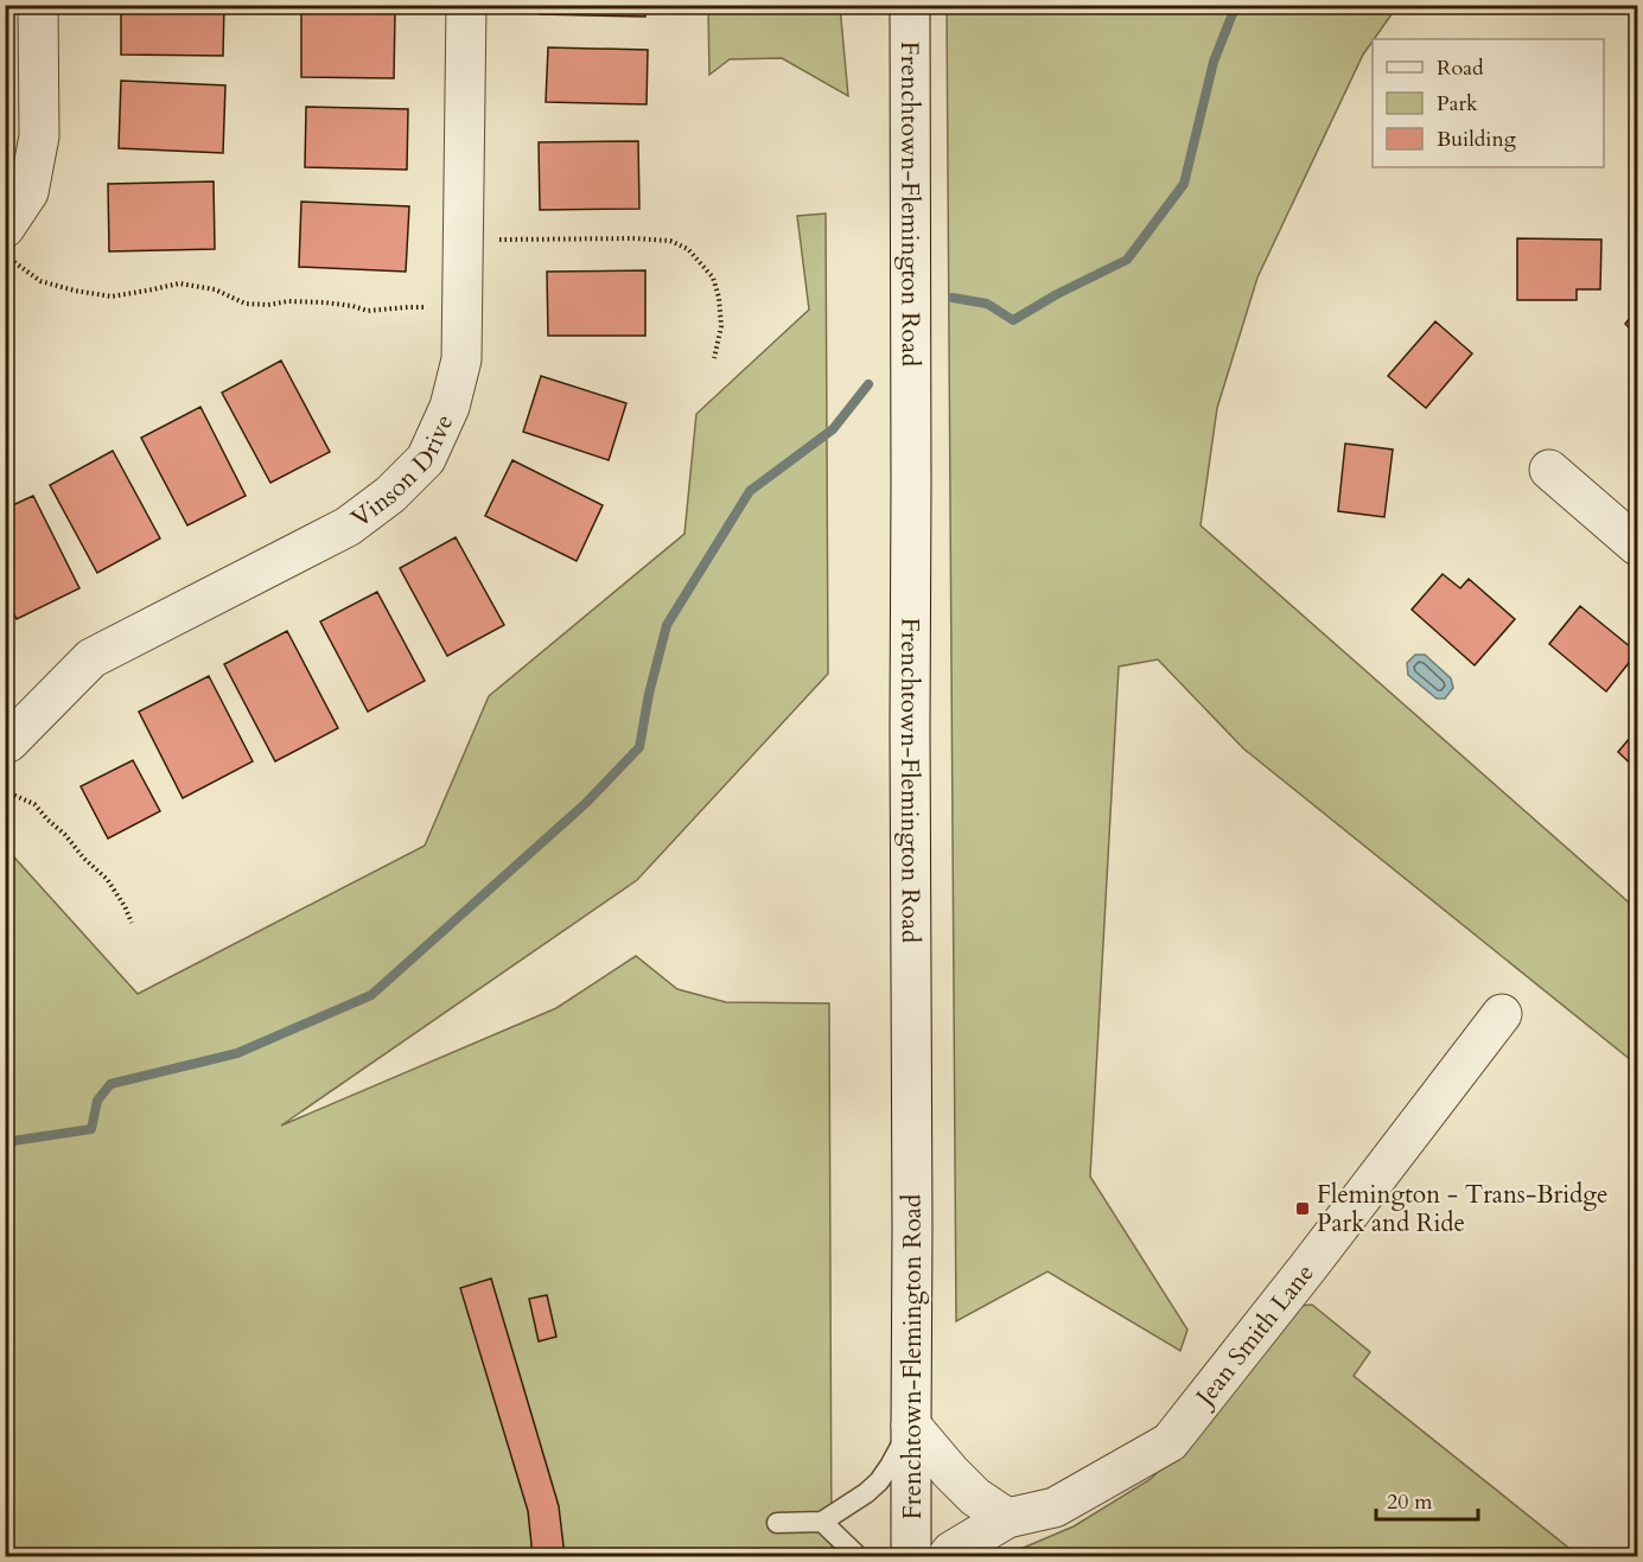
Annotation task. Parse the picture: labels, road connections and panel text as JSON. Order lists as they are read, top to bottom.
{
  "streets": {
    "street": ["Frenchtown-Flemington Road", "Vinson Drive", "Jean Smith Lane"]
  },
  "places": {
    "transit": ["Flemington - Trans-Bridge Park and Ride"]
  },
  "legend": ["Road", "Park", "Building"],
  "scale_bar": "20 m"
}
